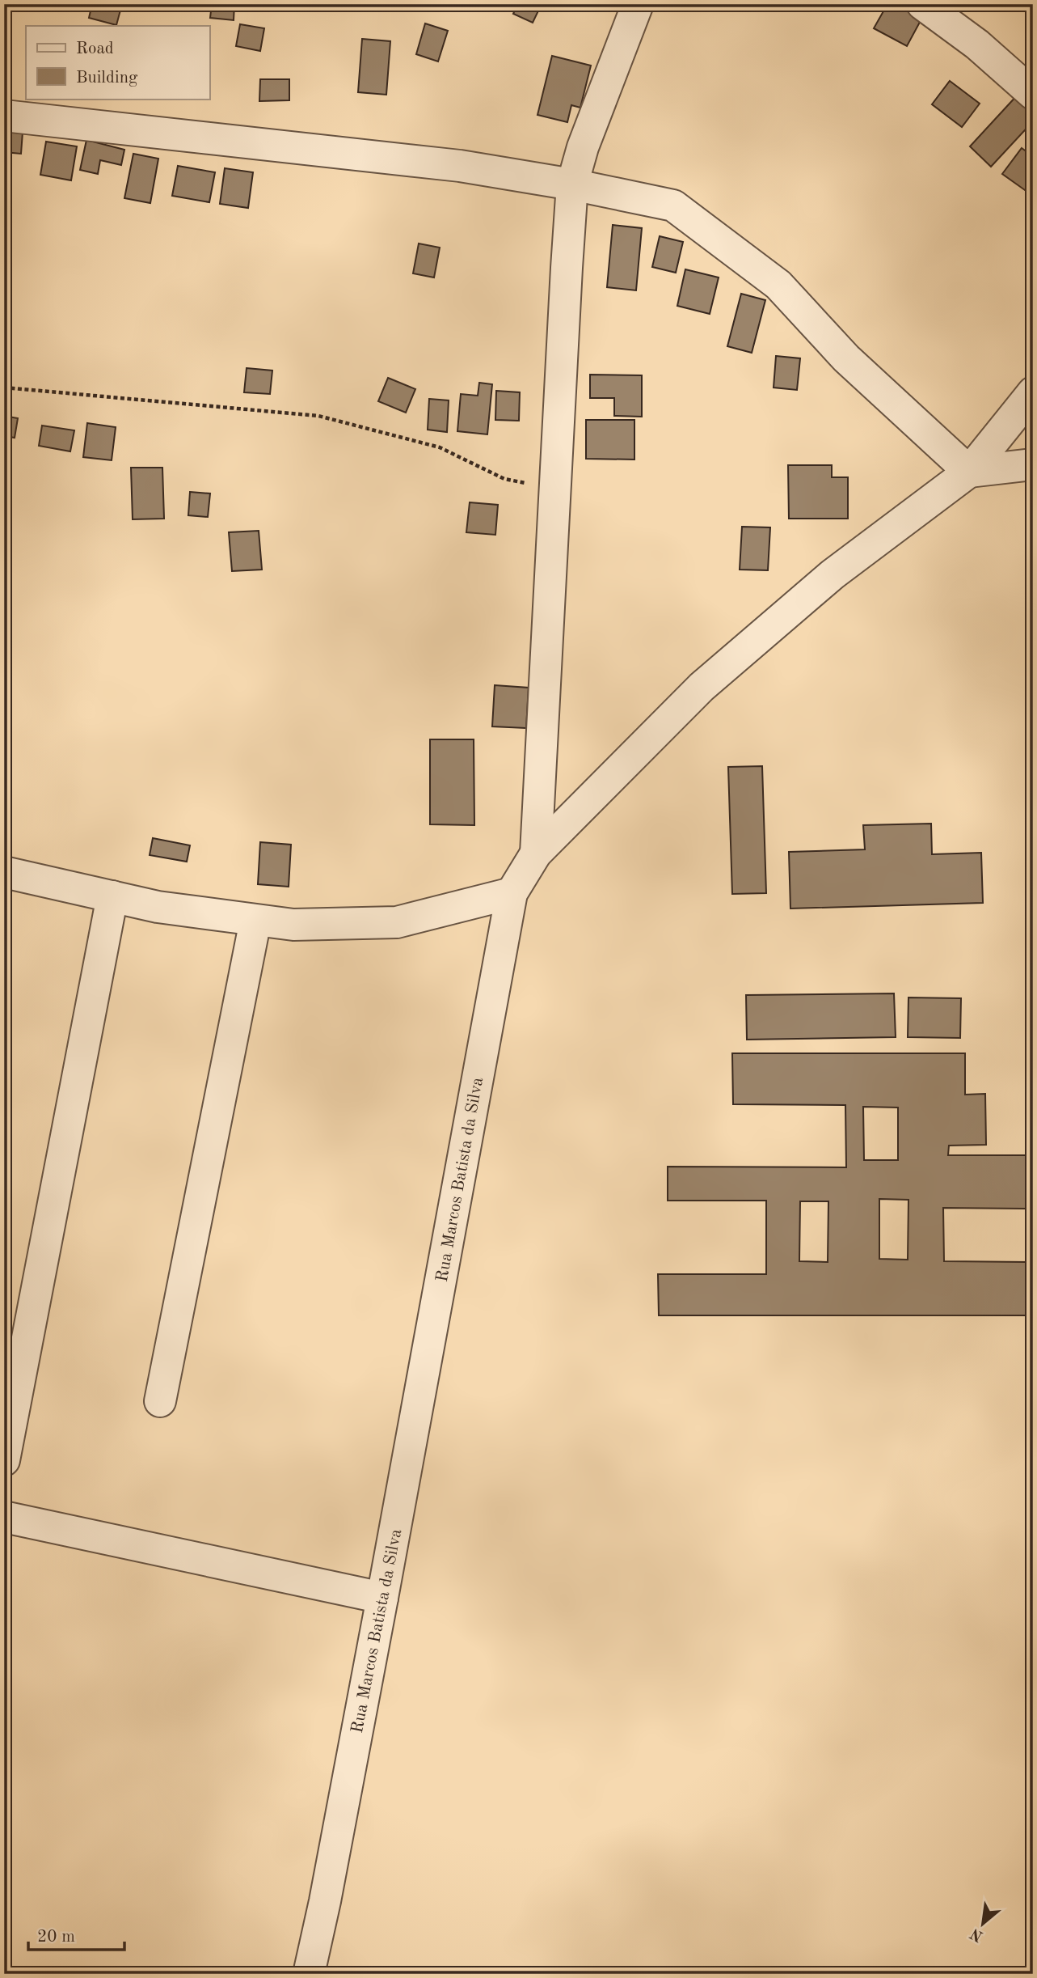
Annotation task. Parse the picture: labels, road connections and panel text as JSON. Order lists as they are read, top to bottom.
{
  "streets": {
    "street": ["Rua Marcos Batista da Silva"]
  },
  "legend": ["Road", "Building"],
  "scale_bar": "20 m",
  "north": "bottom left"
}
